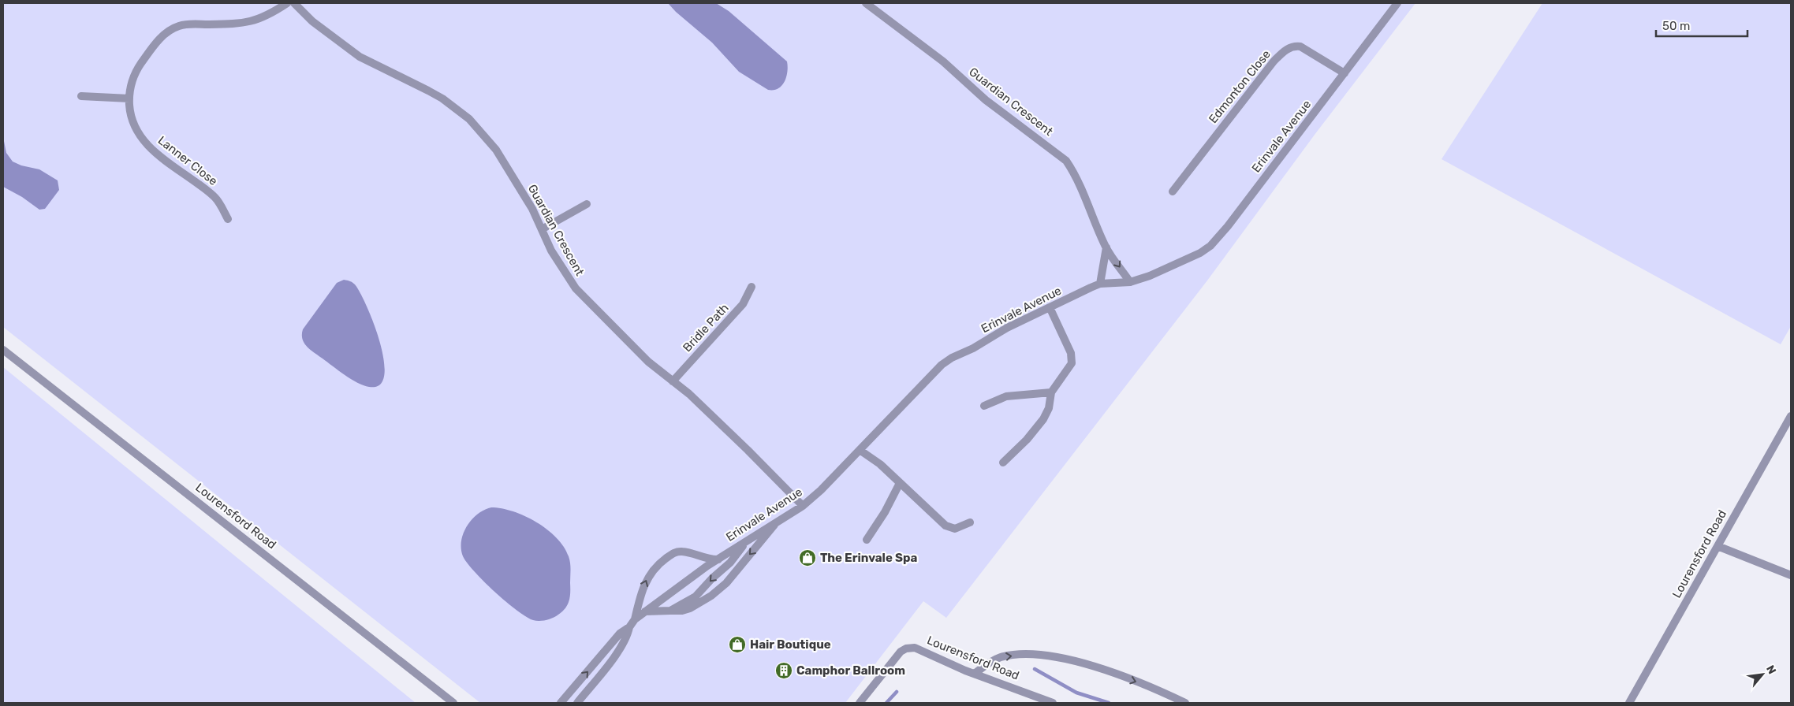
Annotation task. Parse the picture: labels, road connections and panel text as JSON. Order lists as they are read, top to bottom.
{
  "streets": {
    "street": [
      "Edmonton Close",
      "Guardian Crescent",
      "Erinvale Avenue",
      "Lanner Close",
      "Bridle Path",
      "Lourensford Road"
    ]
  },
  "crossings": [
    ["Edmonton Close", "Erinvale Avenue"],
    ["Guardian Crescent", "Erinvale Avenue"],
    ["Guardian Crescent", "Bridle Path"]
  ],
  "places": {
    "shop": ["The Erinvale Spa", "Hair Boutique"],
    "building": ["Camphor Ballroom"]
  },
  "scale_bar": "50 m",
  "north": "top right"
}
